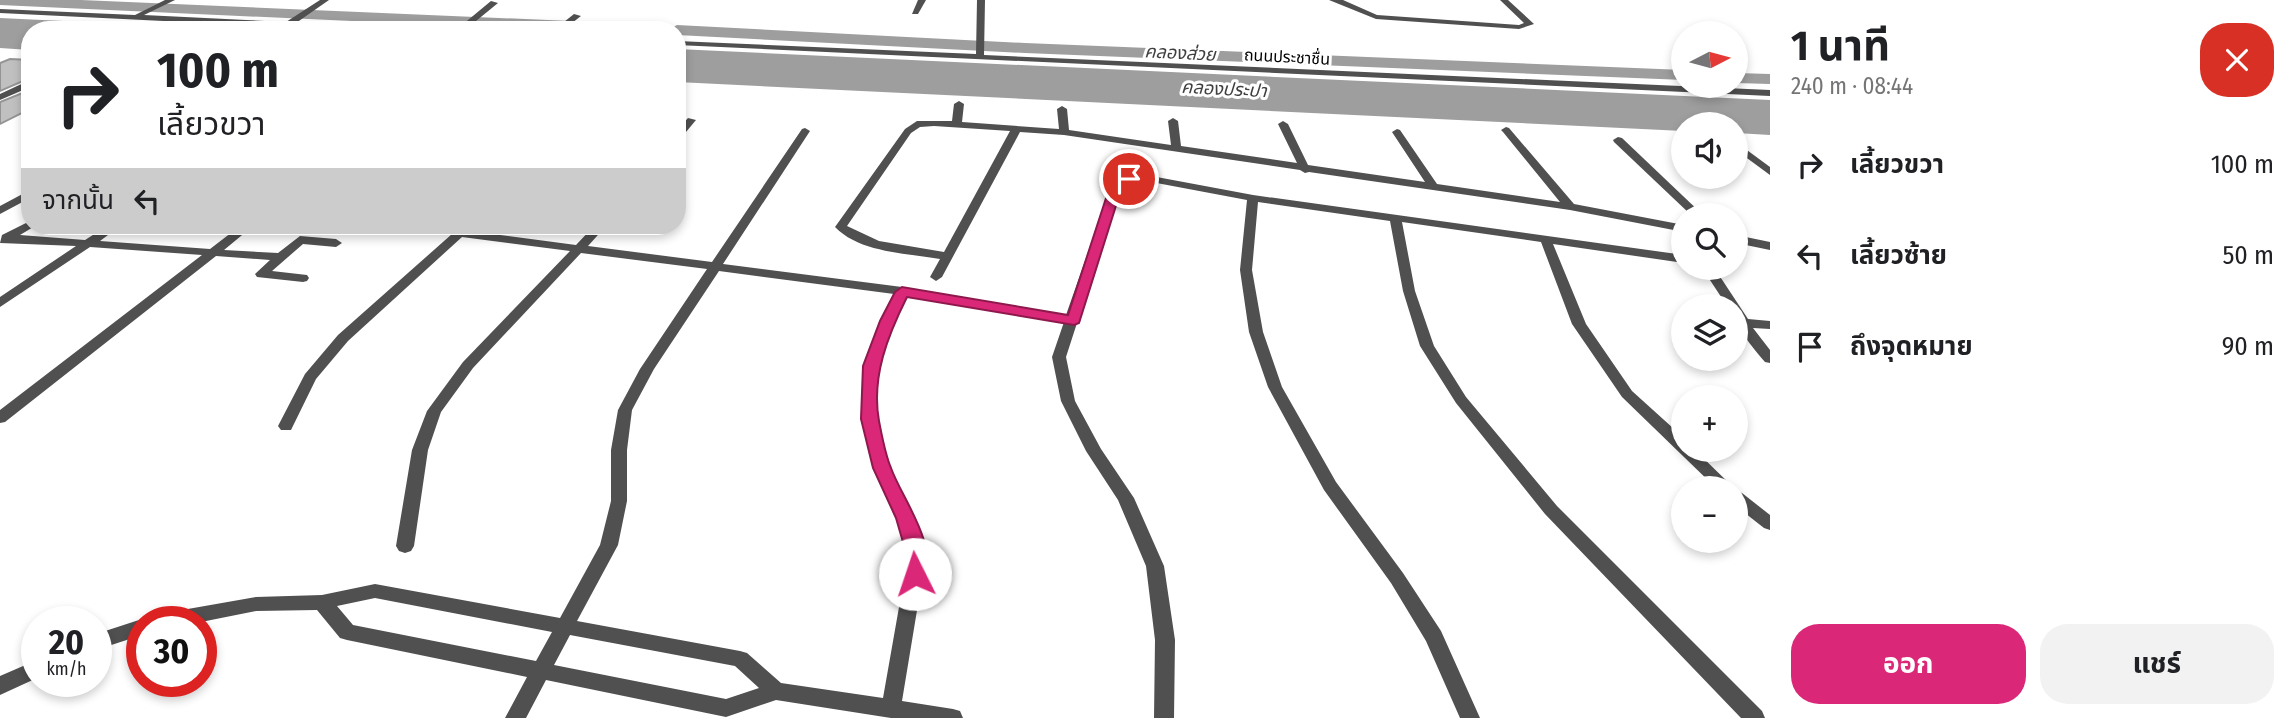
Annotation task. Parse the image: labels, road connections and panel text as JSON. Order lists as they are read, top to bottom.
{
  "streets": {
    "street": ["ถนนประชาชื่น"]
  },
  "water": ["คลองส่วย", "คลองประปา"],
  "north": "right",
  "page": {
    "heading": ["1 นาที", "240 m · 08:44"],
    "map_buttons": ["+", "−"],
    "turn": ["100 m", "เลี้ยวขวา"],
    "list": [
      {
        "name": "เลี้ยวขวา",
        "value": "100 m"
      },
      {
        "name": "เลี้ยวซ้าย",
        "value": "50 m"
      },
      {
        "name": "ถึงจุดหมาย",
        "value": "90 m"
      }
    ],
    "then": "จากนั้น",
    "speed": "20 km/h",
    "limit": "30",
    "buttons": ["ออก", "แชร์"]
  }
}
